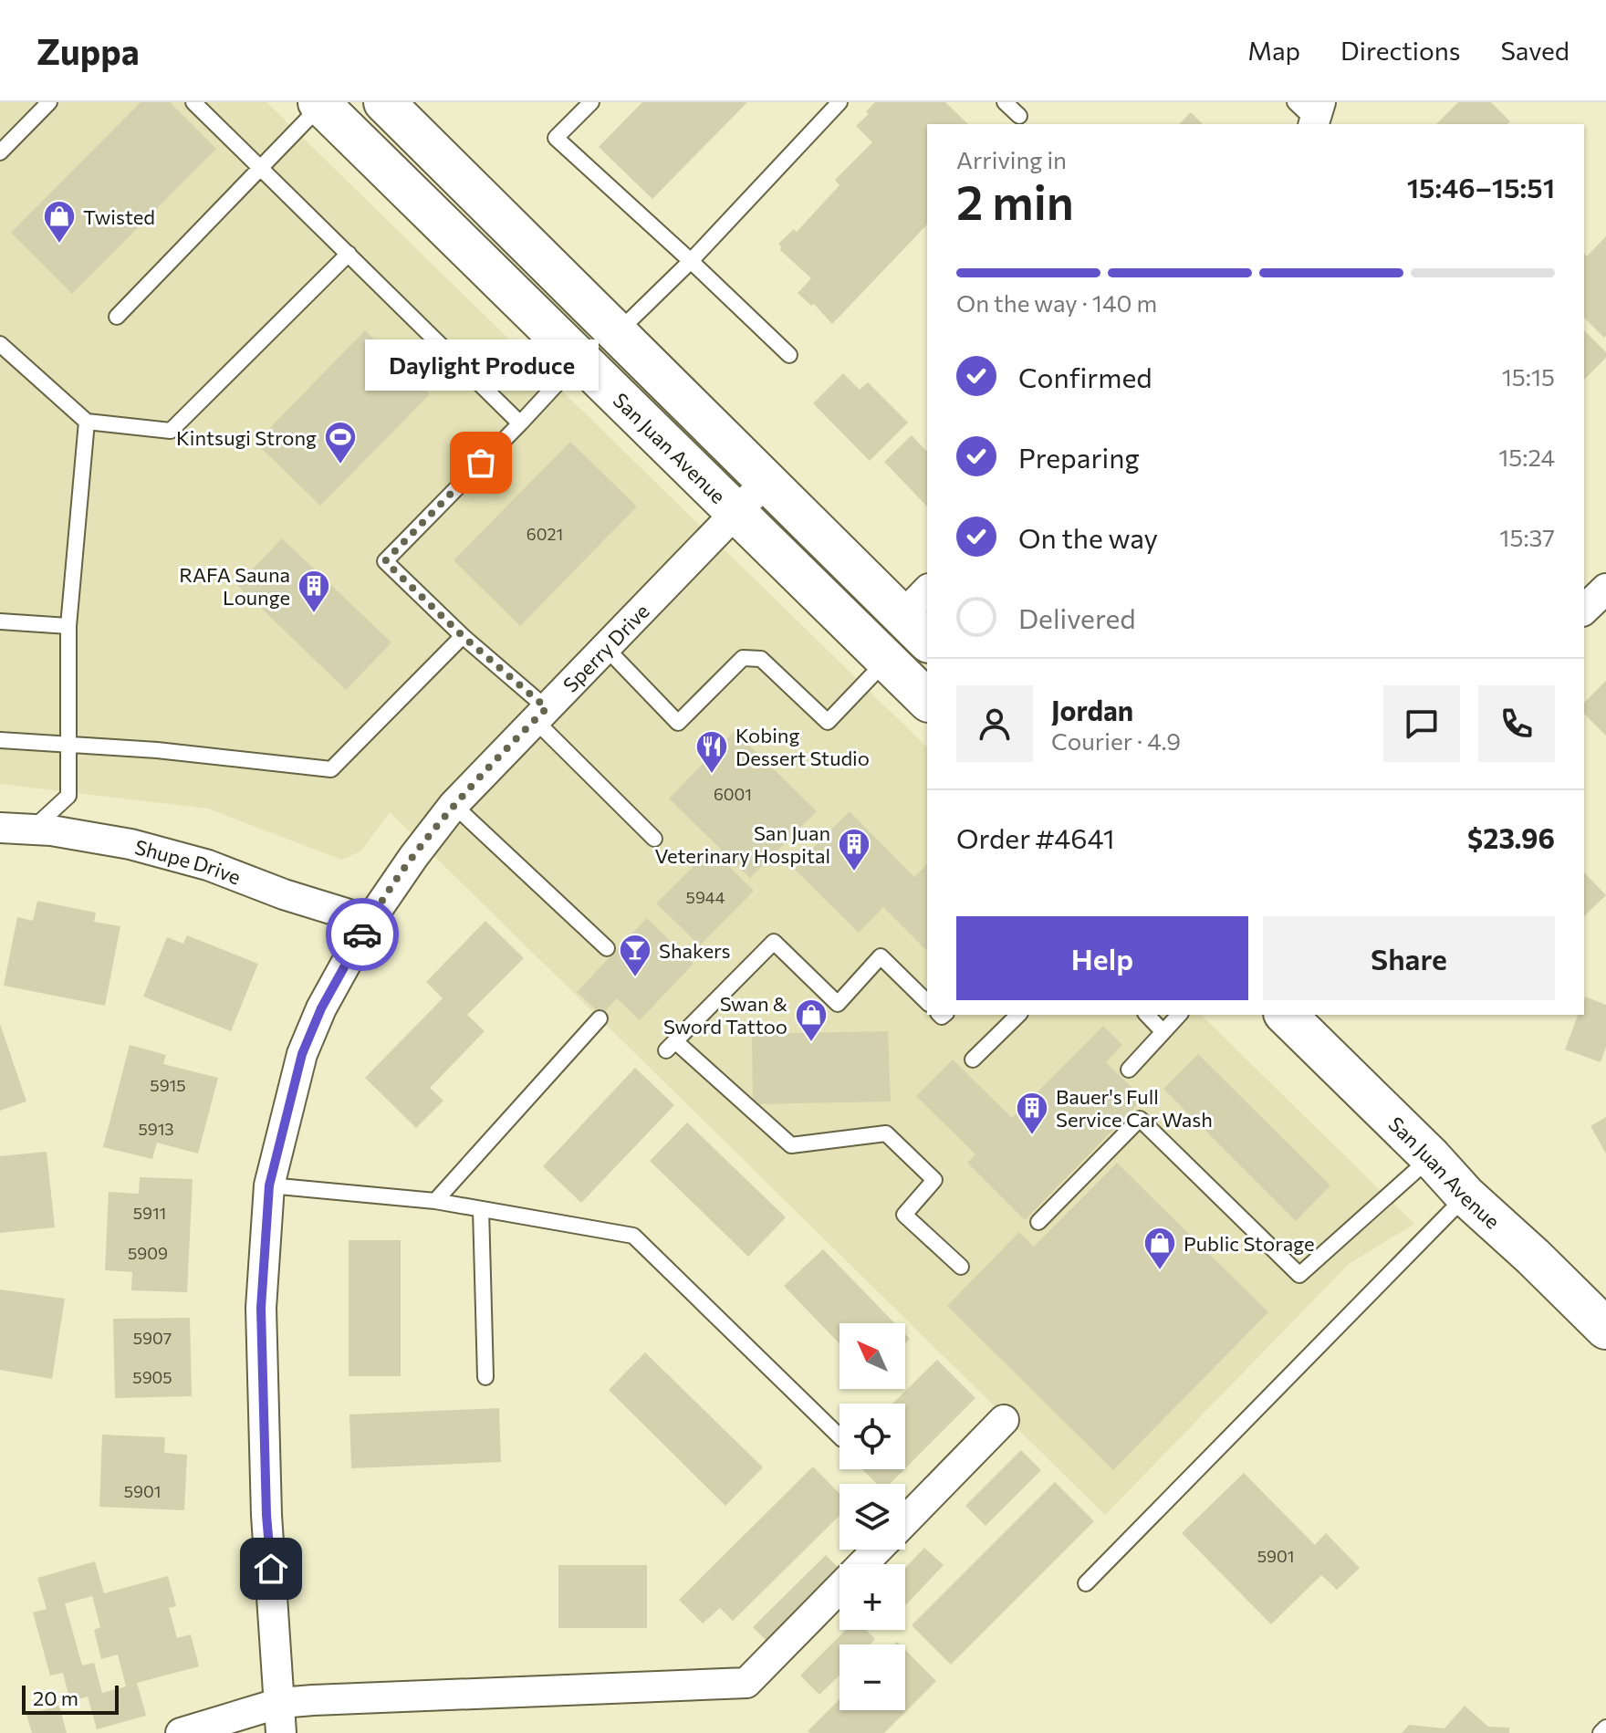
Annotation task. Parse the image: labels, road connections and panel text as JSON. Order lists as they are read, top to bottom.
{
  "streets": {
    "main road": ["San Juan Avenue"],
    "street": ["Sperry Drive", "Shupe Drive"]
  },
  "crossings": [
    ["San Juan Avenue", "Sperry Drive"],
    ["Sperry Drive", "Shupe Drive"]
  ],
  "places": {
    "shop": ["Twisted", "Swan & Sword Tattoo", "Public Storage"],
    "other": ["Daylight Produce"],
    "sports": ["Kintsugi Strong"],
    "building": ["RAFA Sauna Lounge", "San Juan Veterinary Hospital", "Bauer's Full Service Car Wash"],
    "restaurant": ["Kobing Dessert Studio"],
    "bar": ["Shakers"]
  },
  "house_numbers": [
    "6021",
    "6001",
    "5944",
    "5915",
    "5913",
    "5911",
    "5909",
    "5907",
    "5905",
    "5901",
    "5901"
  ],
  "scale_bar": "20 m",
  "north": "top left",
  "page": {
    "header": "Zuppa",
    "nav": ["Map", "Directions", "Saved"],
    "heading": ["2 min", "Arriving in", "15:46–15:51"],
    "panel": [
      "Jordan",
      "Courier · 4.9",
      "Order #4641",
      "$23.96"
    ],
    "bar": "On the way · 140 m",
    "list": [
      ["Confirmed", "15:15"],
      ["Preparing", "15:24"],
      ["On the way", "15:37"],
      "Delivered"
    ],
    "bubble": "Daylight Produce",
    "buttons": ["Help", "Share"],
    "map_buttons": ["+", "−"],
    "scale": "20 m"
  }
}
